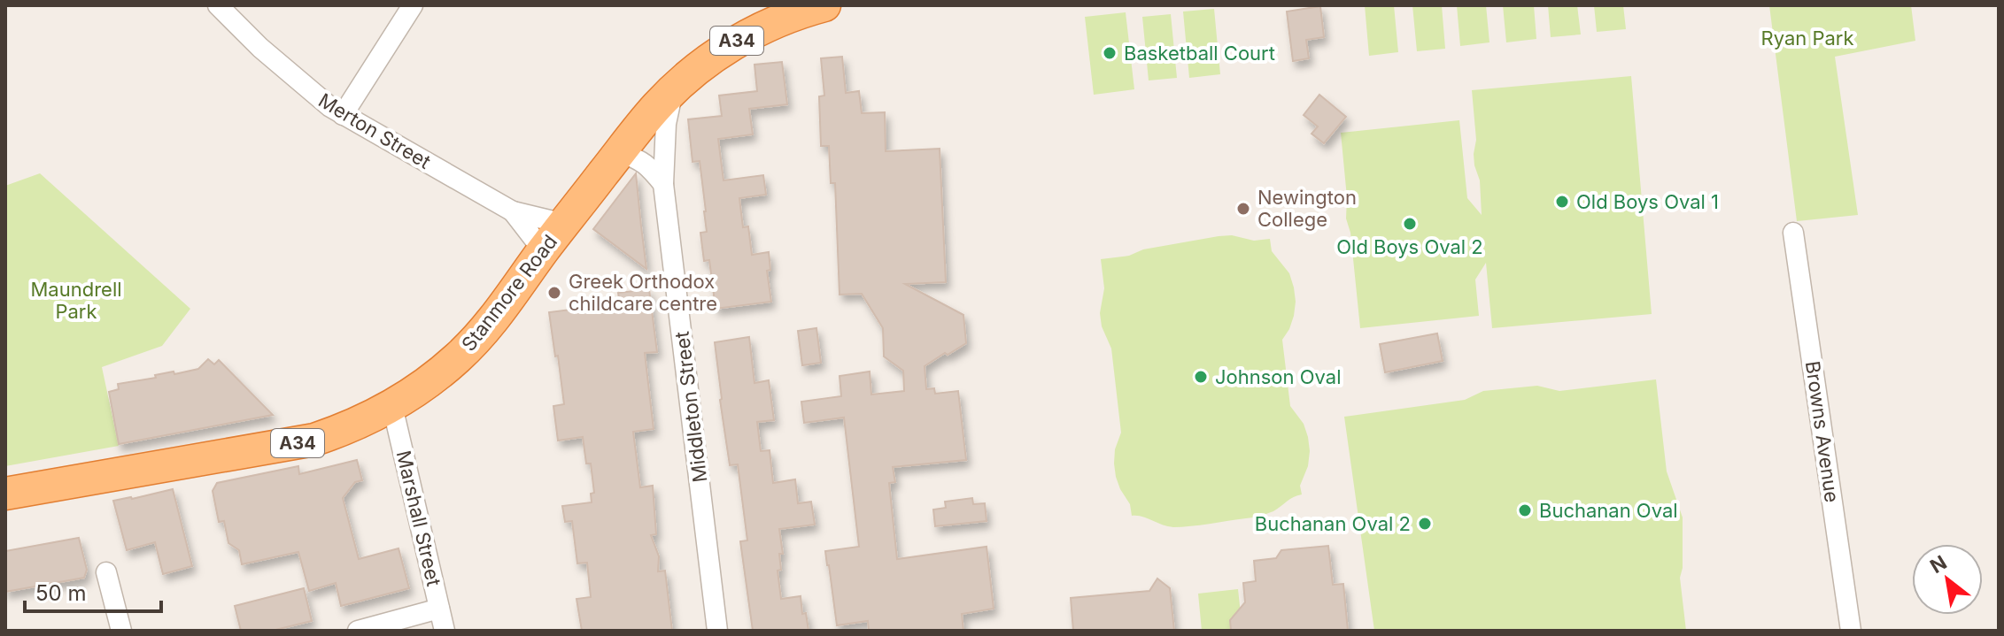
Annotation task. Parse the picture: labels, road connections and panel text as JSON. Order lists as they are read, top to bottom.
{
  "streets": {
    "highway": ["A34", "Stanmore Road"],
    "street": [
      "Merton Street",
      "Middleton Street",
      "Browns Avenue",
      "Marshall Street"
    ]
  },
  "crossings": [
    ["Merton Street", "Stanmore Road"],
    ["Stanmore Road", "Middleton Street"],
    ["Stanmore Road", "Marshall Street"]
  ],
  "parks": ["Ryan Park", "Maundrell Park"],
  "places": [
    "Basketball Court",
    "Old Boys Oval 1",
    "Newington College",
    "Old Boys Oval 2",
    "Greek Orthodox childcare centre",
    "Johnson Oval",
    "Buchanan Oval",
    "Buchanan Oval 2"
  ],
  "scale_bar": "50 m",
  "north": "top left"
}
